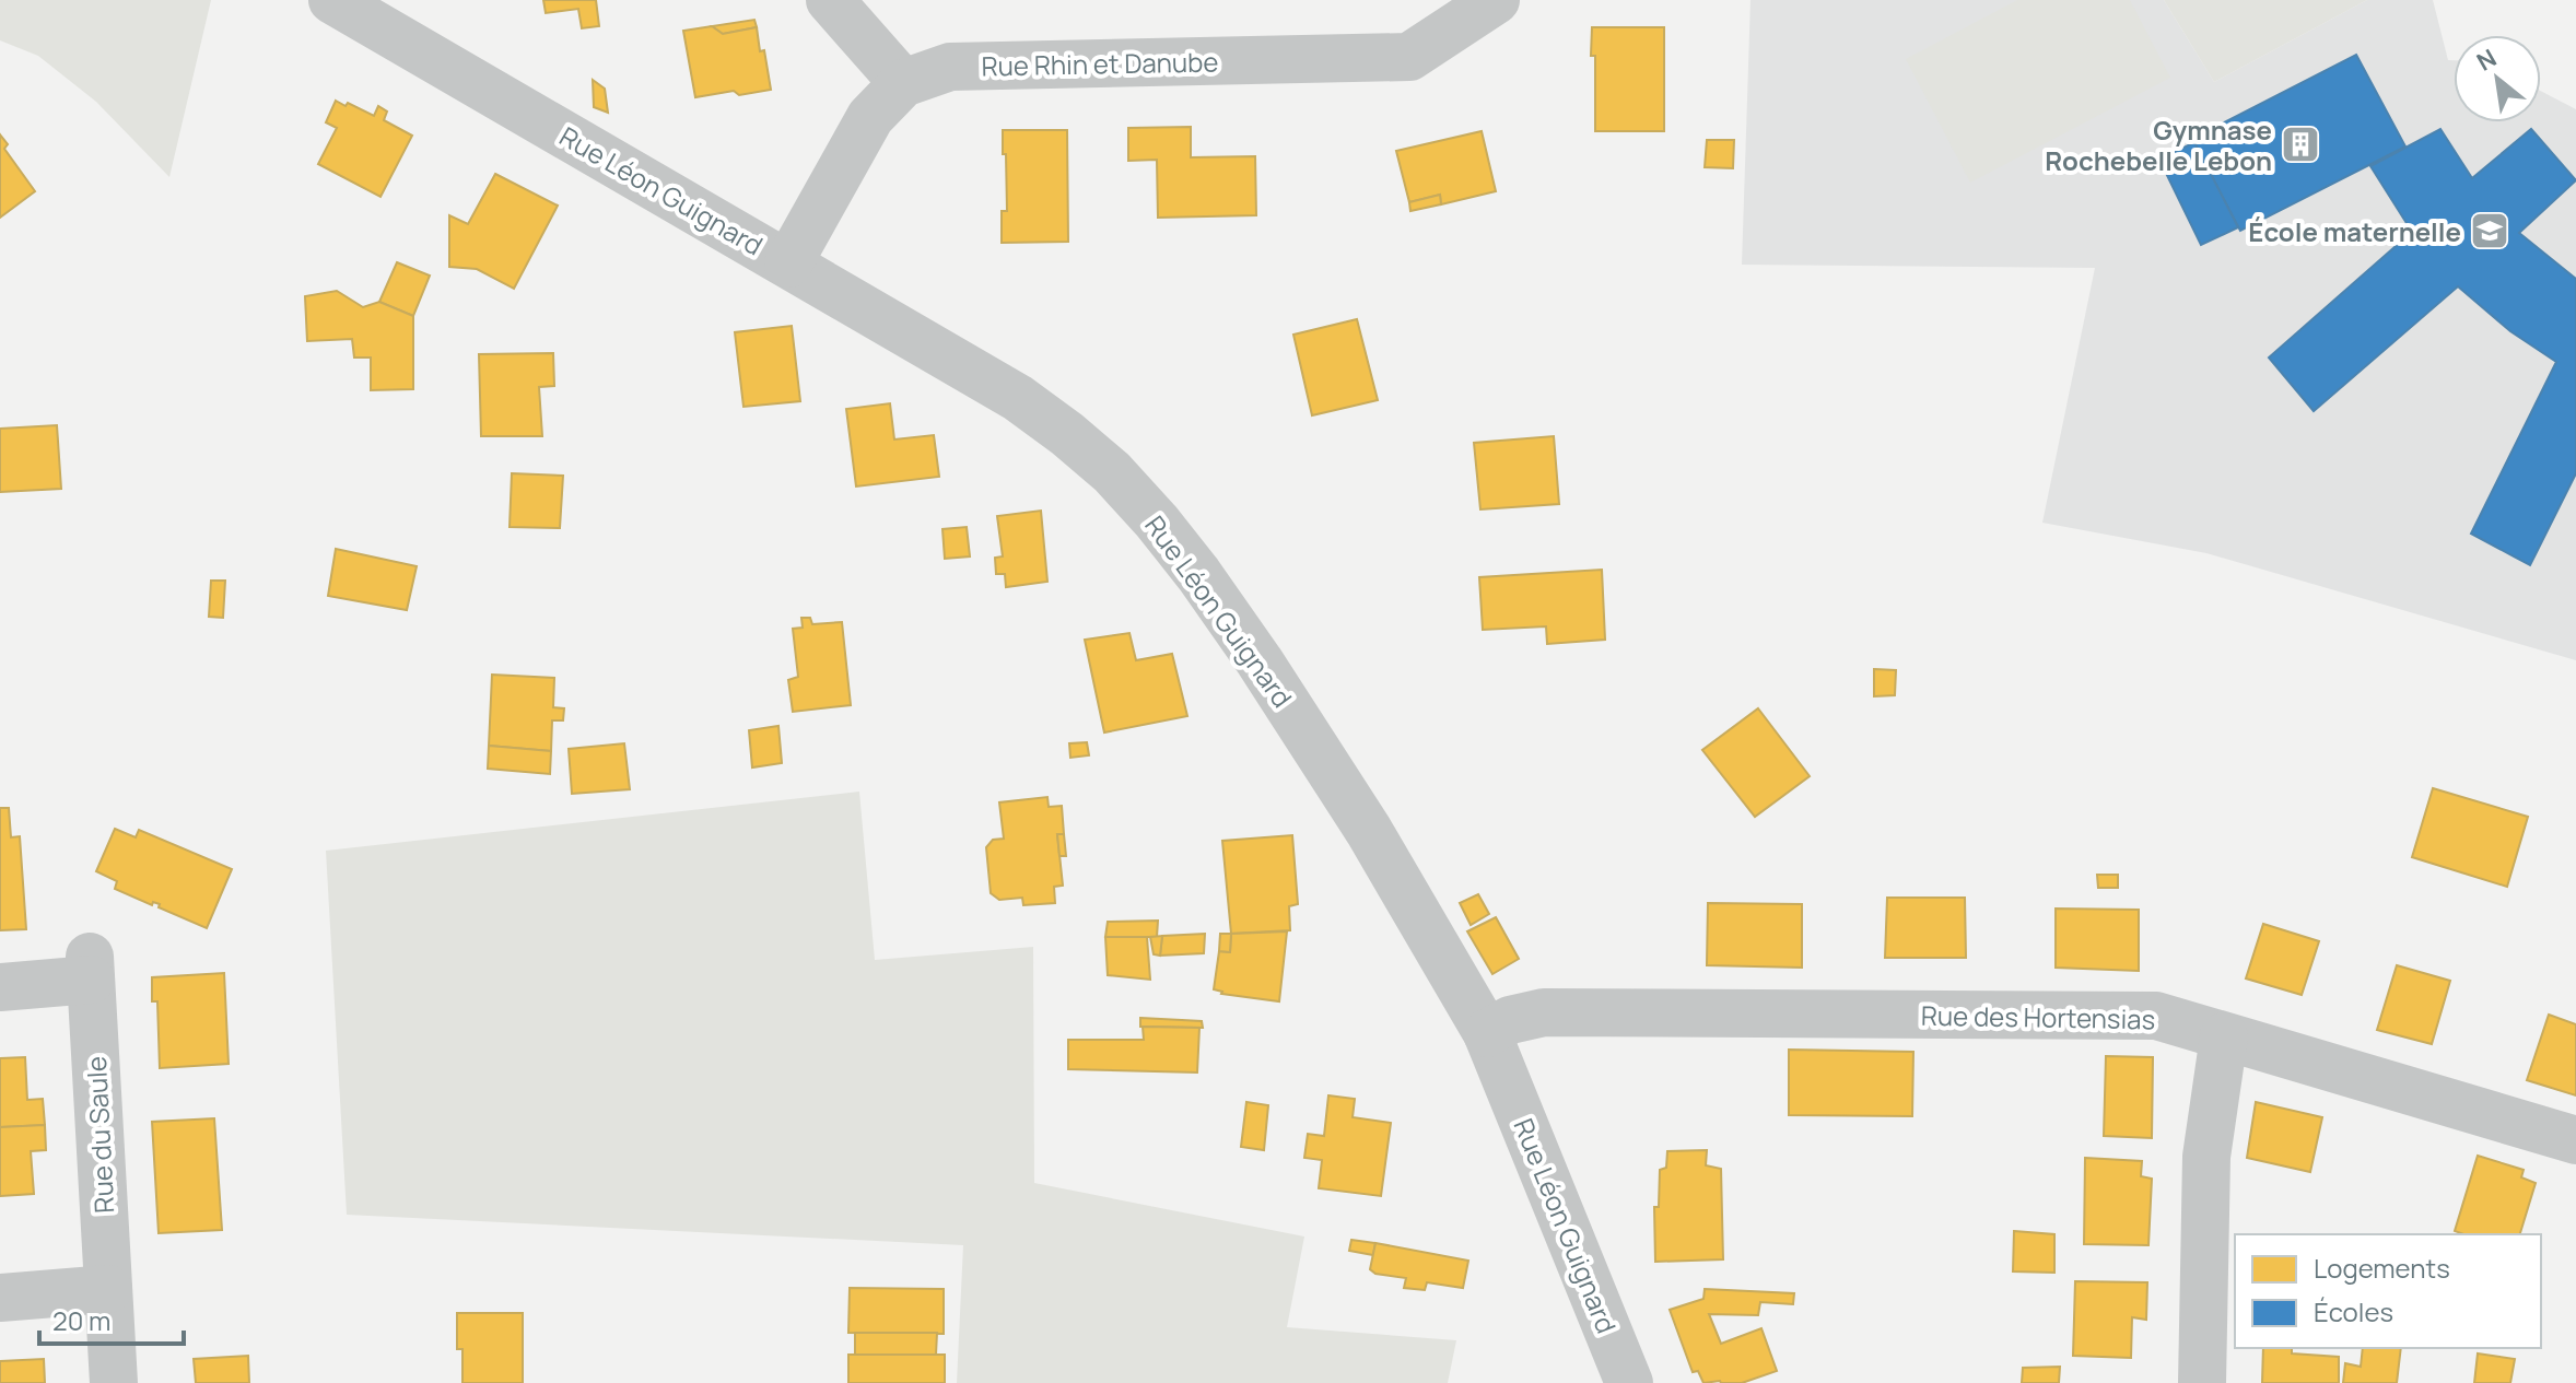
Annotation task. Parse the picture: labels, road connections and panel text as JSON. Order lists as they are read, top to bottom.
{
  "streets": {
    "street": [
      "Rue Rhin et Danube",
      "Rue Léon Guignard",
      "Rue des Hortensias",
      "Rue du Saule"
    ]
  },
  "crossings": [
    ["Rue Rhin et Danube", "Rue Léon Guignard"],
    ["Rue Léon Guignard", "Rue des Hortensias"]
  ],
  "places": {
    "building": ["Gymnase Rochebelle Lebon"],
    "school or university": ["École maternelle"]
  },
  "legend": ["Logements", "Écoles"],
  "scale_bar": "20 m",
  "north": "top left"
}
